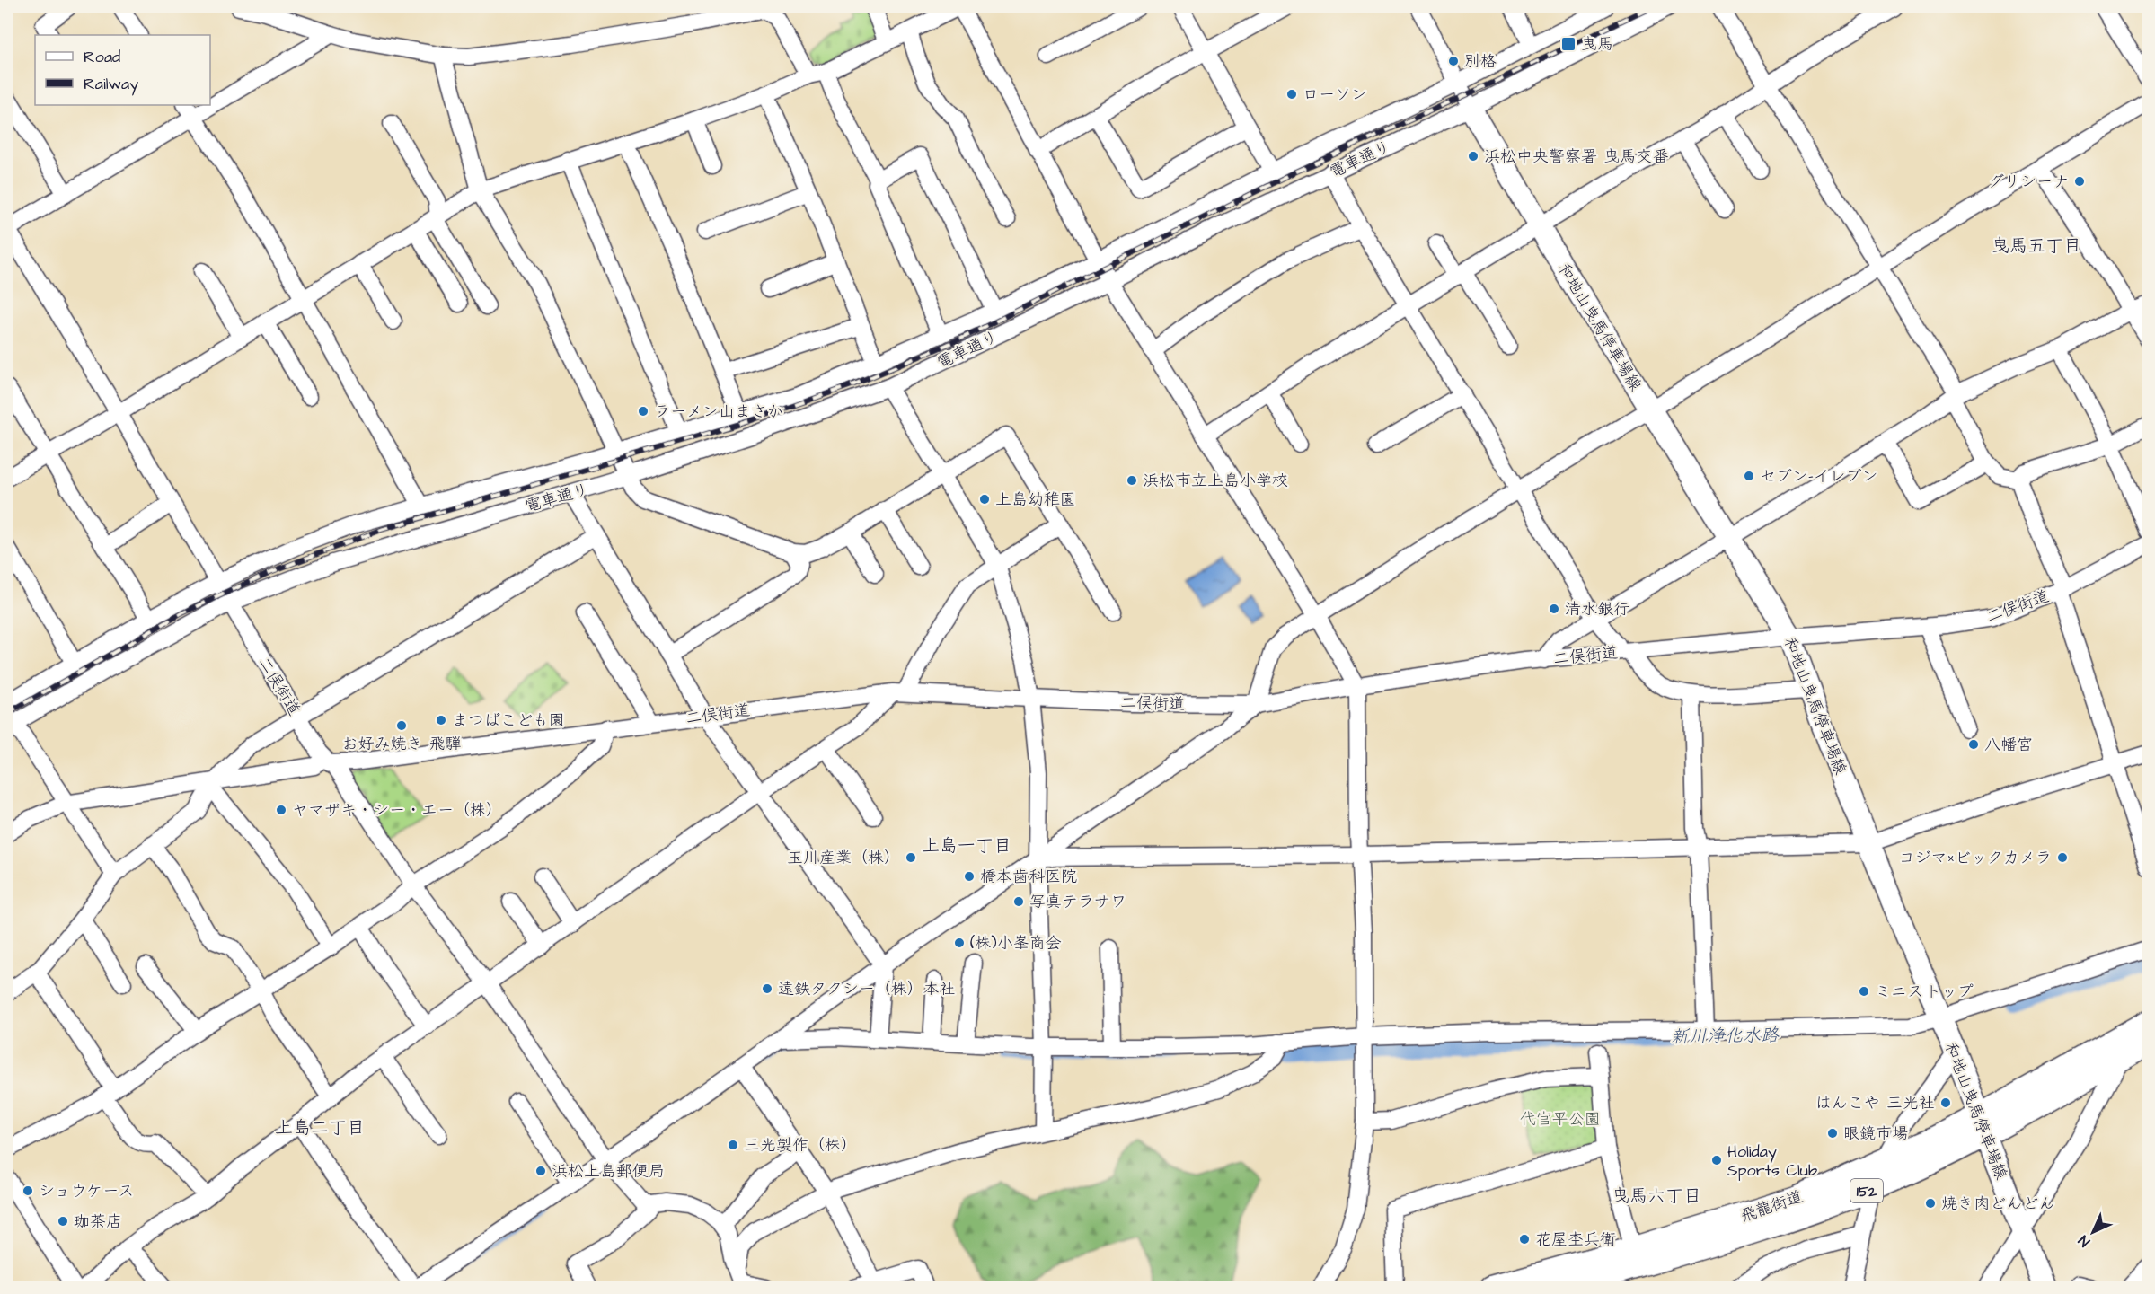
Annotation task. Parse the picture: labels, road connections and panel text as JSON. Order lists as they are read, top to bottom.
{
  "streets": {
    "highway": ["152", "飛龍街道"],
    "main road": ["和地山曳馬停車場線"],
    "street": ["電車通り", "二俣街道"]
  },
  "crossings": [
    ["電車通り", "和地山曳馬停車場線"],
    ["電車通り", "二俣街道"],
    ["和地山曳馬停車場線", "二俣街道"],
    ["和地山曳馬停車場線", "飛龍街道"]
  ],
  "districts": [
    "曳馬五丁目",
    "上島一丁目",
    "上島二丁目",
    "曳馬六丁目"
  ],
  "water": ["新川浄化水路"],
  "parks": ["代官平公園"],
  "places": {
    "transit": ["曳馬"],
    "other": [
      "別格",
      "ローソン",
      "浜松中央警察署 曳馬交番",
      "グリシーナ",
      "ラーメン山まさか",
      "セブン-イレブン",
      "浜松市立上島小学校",
      "上島幼稚園",
      "清水銀行",
      "まつばこども園",
      "お好み焼き 飛騨",
      "八幡宮",
      "ヤマザキ・シー・エー（株）",
      "玉川産業（株）",
      "コジマ×ビックカメラ",
      "橋本歯科医院",
      "写真テラサワ",
      "(株)小峯商会",
      "遠鉄タクシー（株）本社",
      "ミニストップ",
      "はんこや 三光社",
      "眼鏡市場",
      "三光製作（株）",
      "Holiday Sports Club",
      "浜松上島郵便局",
      "ショウケース",
      "焼き肉どんどん",
      "珈茶店",
      "花屋杢兵衛"
    ]
  },
  "legend": ["Road", "Railway"],
  "north": "bottom left"
}
